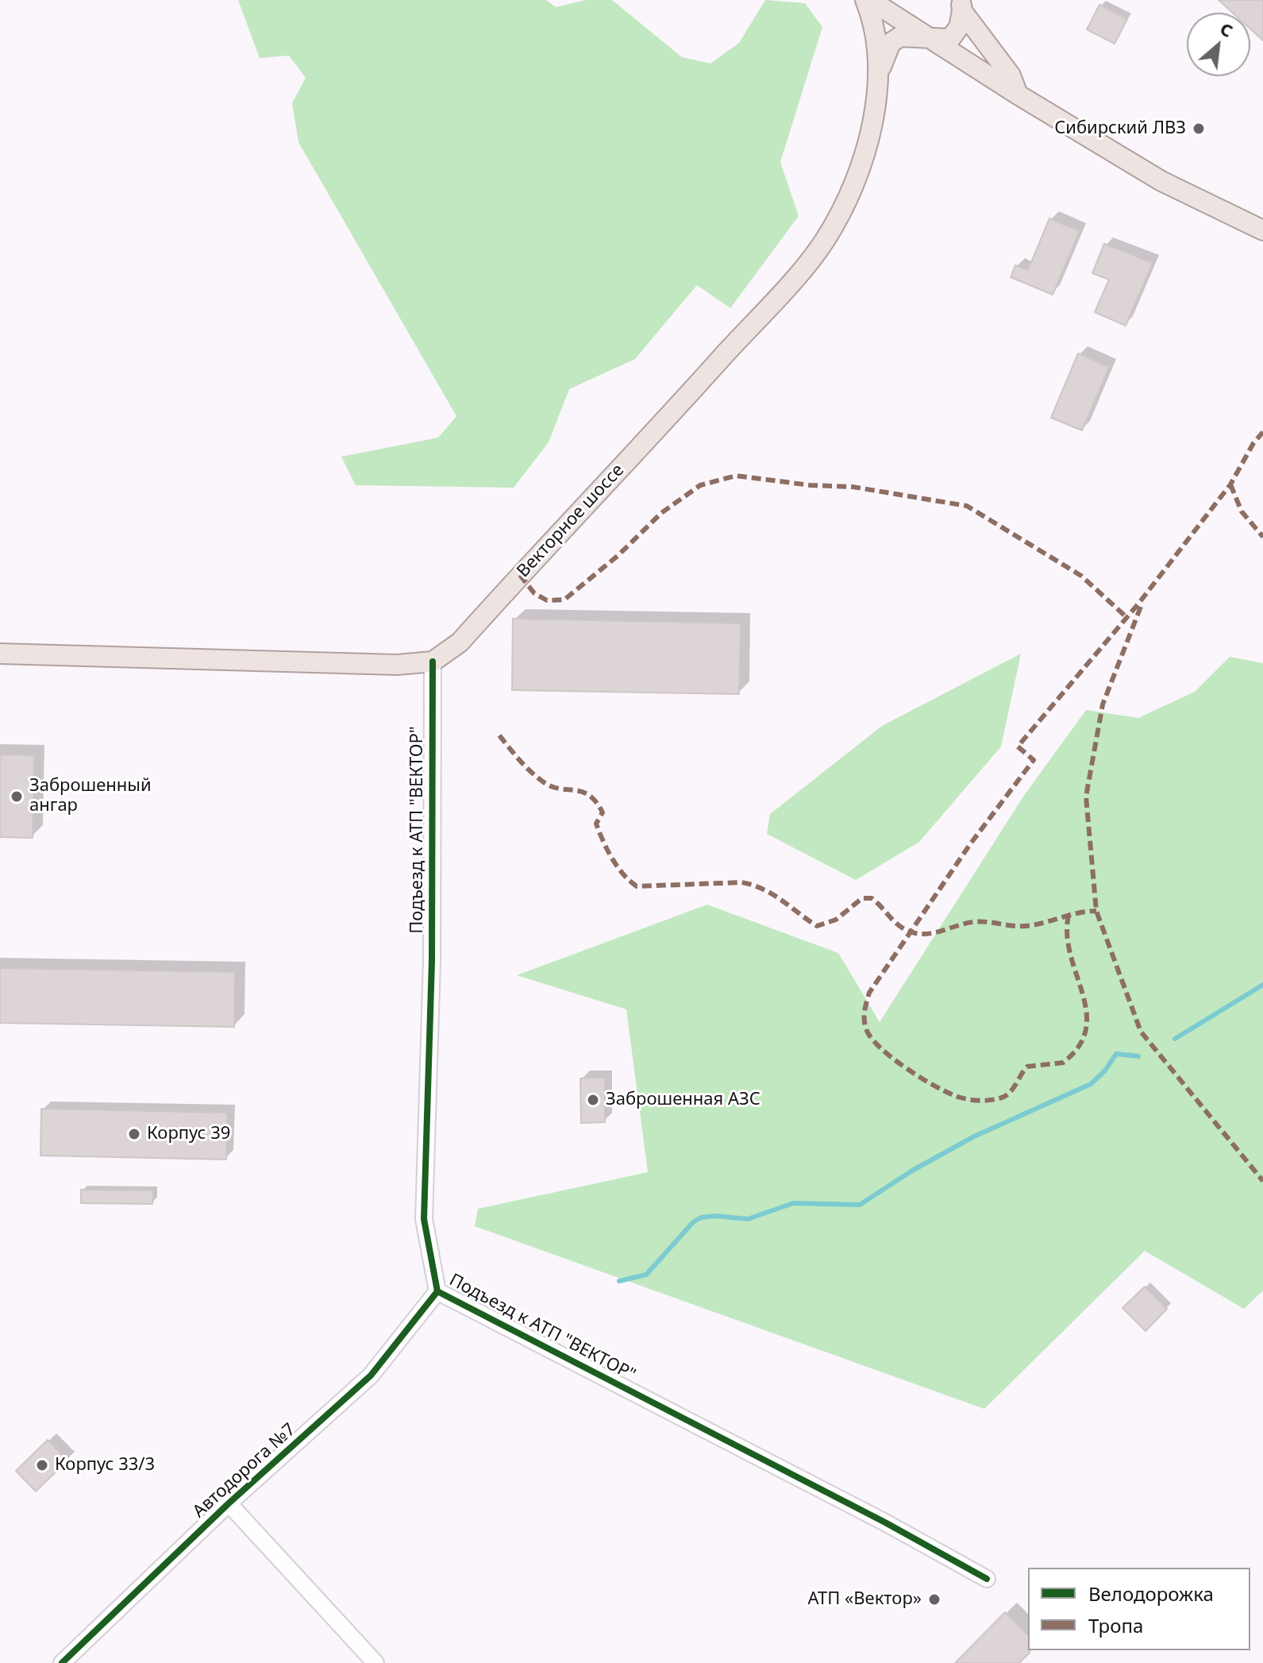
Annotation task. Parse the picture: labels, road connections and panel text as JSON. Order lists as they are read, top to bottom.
{
  "streets": {
    "main road": ["Векторное шоссе"],
    "street": ["Подъезд к АТП \"ВЕКТОР\"", "Автодорога №7"]
  },
  "crossings": [
    ["Векторное шоссе", "Подъезд к АТП \"ВЕКТОР\""],
    ["Подъезд к АТП \"ВЕКТОР\"", "Автодорога №7"]
  ],
  "places": [
    "Сибирский ЛВЗ",
    "Заброшенный ангар",
    "Заброшенная АЗС",
    "Корпус 39",
    "Корпус 33/3",
    "АТП «Вектор»"
  ],
  "legend": ["Велодорожка", "Тропа"],
  "north": "top right"
}
